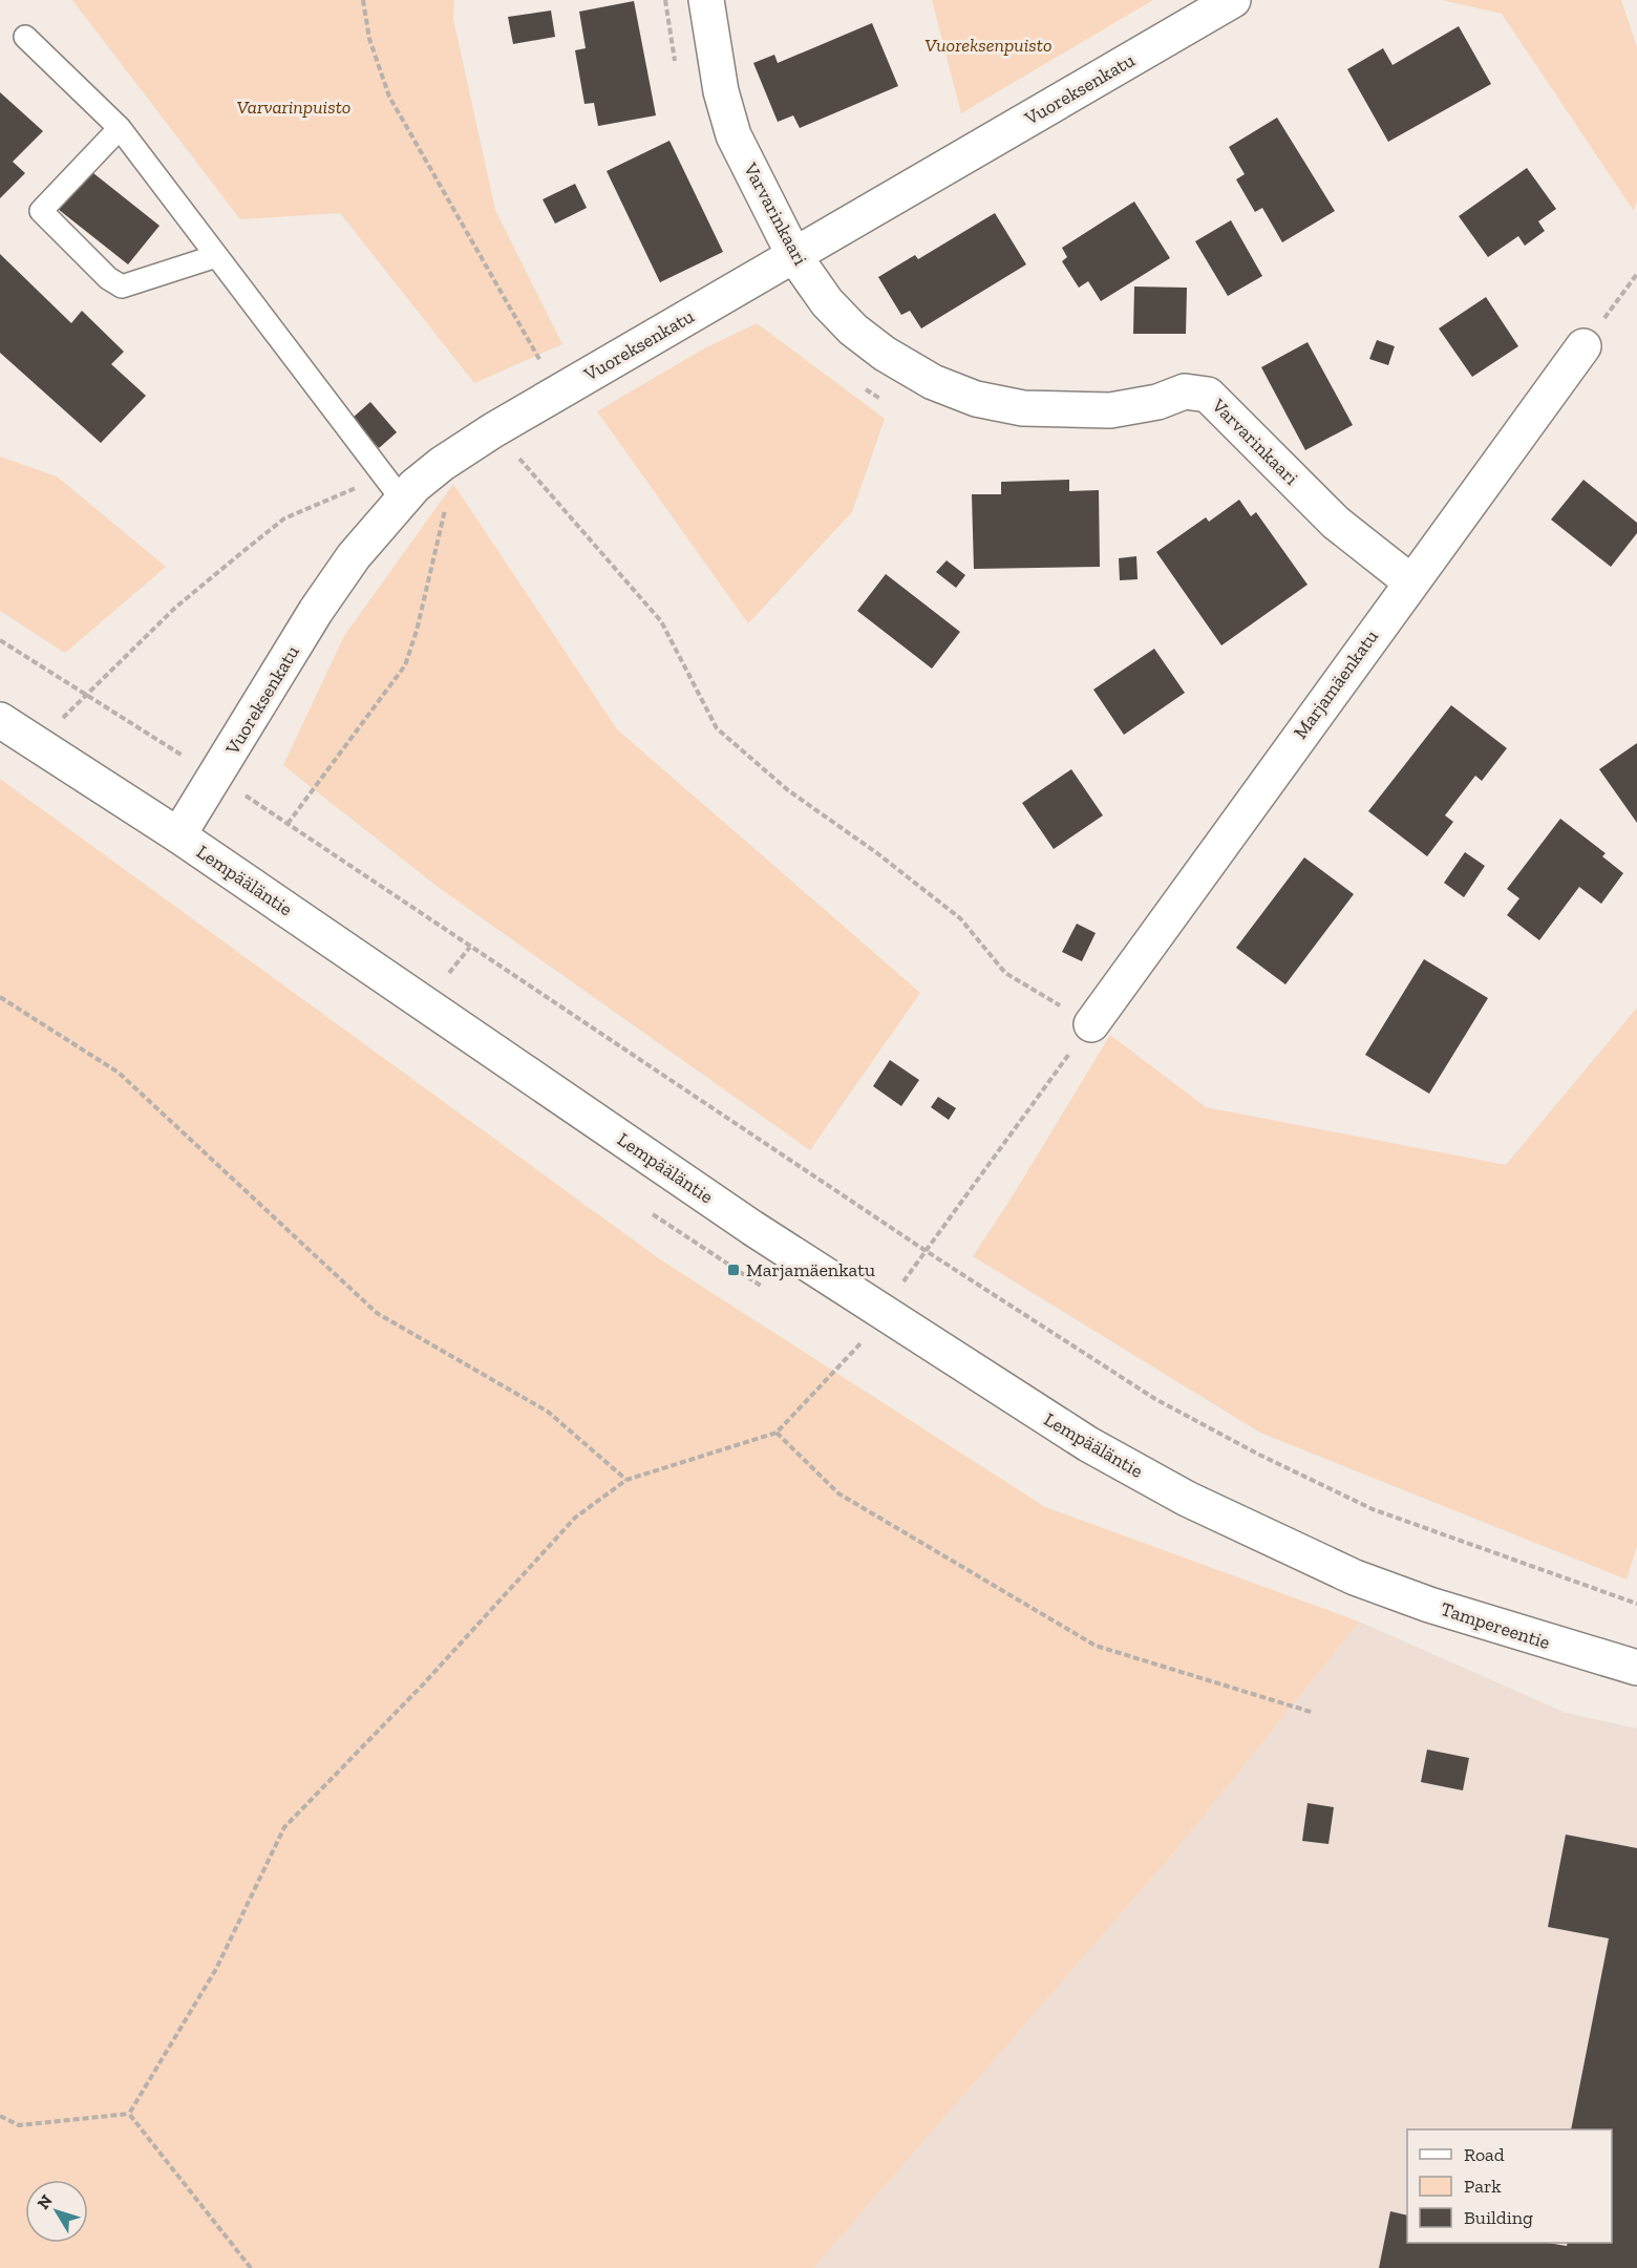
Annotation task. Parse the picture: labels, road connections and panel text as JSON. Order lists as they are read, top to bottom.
{
  "streets": {
    "street": [
      "Vuoreksenkatu",
      "Varvarinkaari",
      "Marjamäenkatu",
      "Lempääläntie",
      "Tampereentie"
    ]
  },
  "crossings": [
    ["Vuoreksenkatu", "Varvarinkaari"],
    ["Vuoreksenkatu", "Lempääläntie"],
    ["Varvarinkaari", "Marjamäenkatu"],
    ["Lempääläntie", "Tampereentie"]
  ],
  "parks": ["Vuoreksenpuisto", "Varvarinpuisto"],
  "places": {
    "transit": ["Marjamäenkatu"]
  },
  "legend": ["Road", "Park", "Building"],
  "north": "top left"
}
